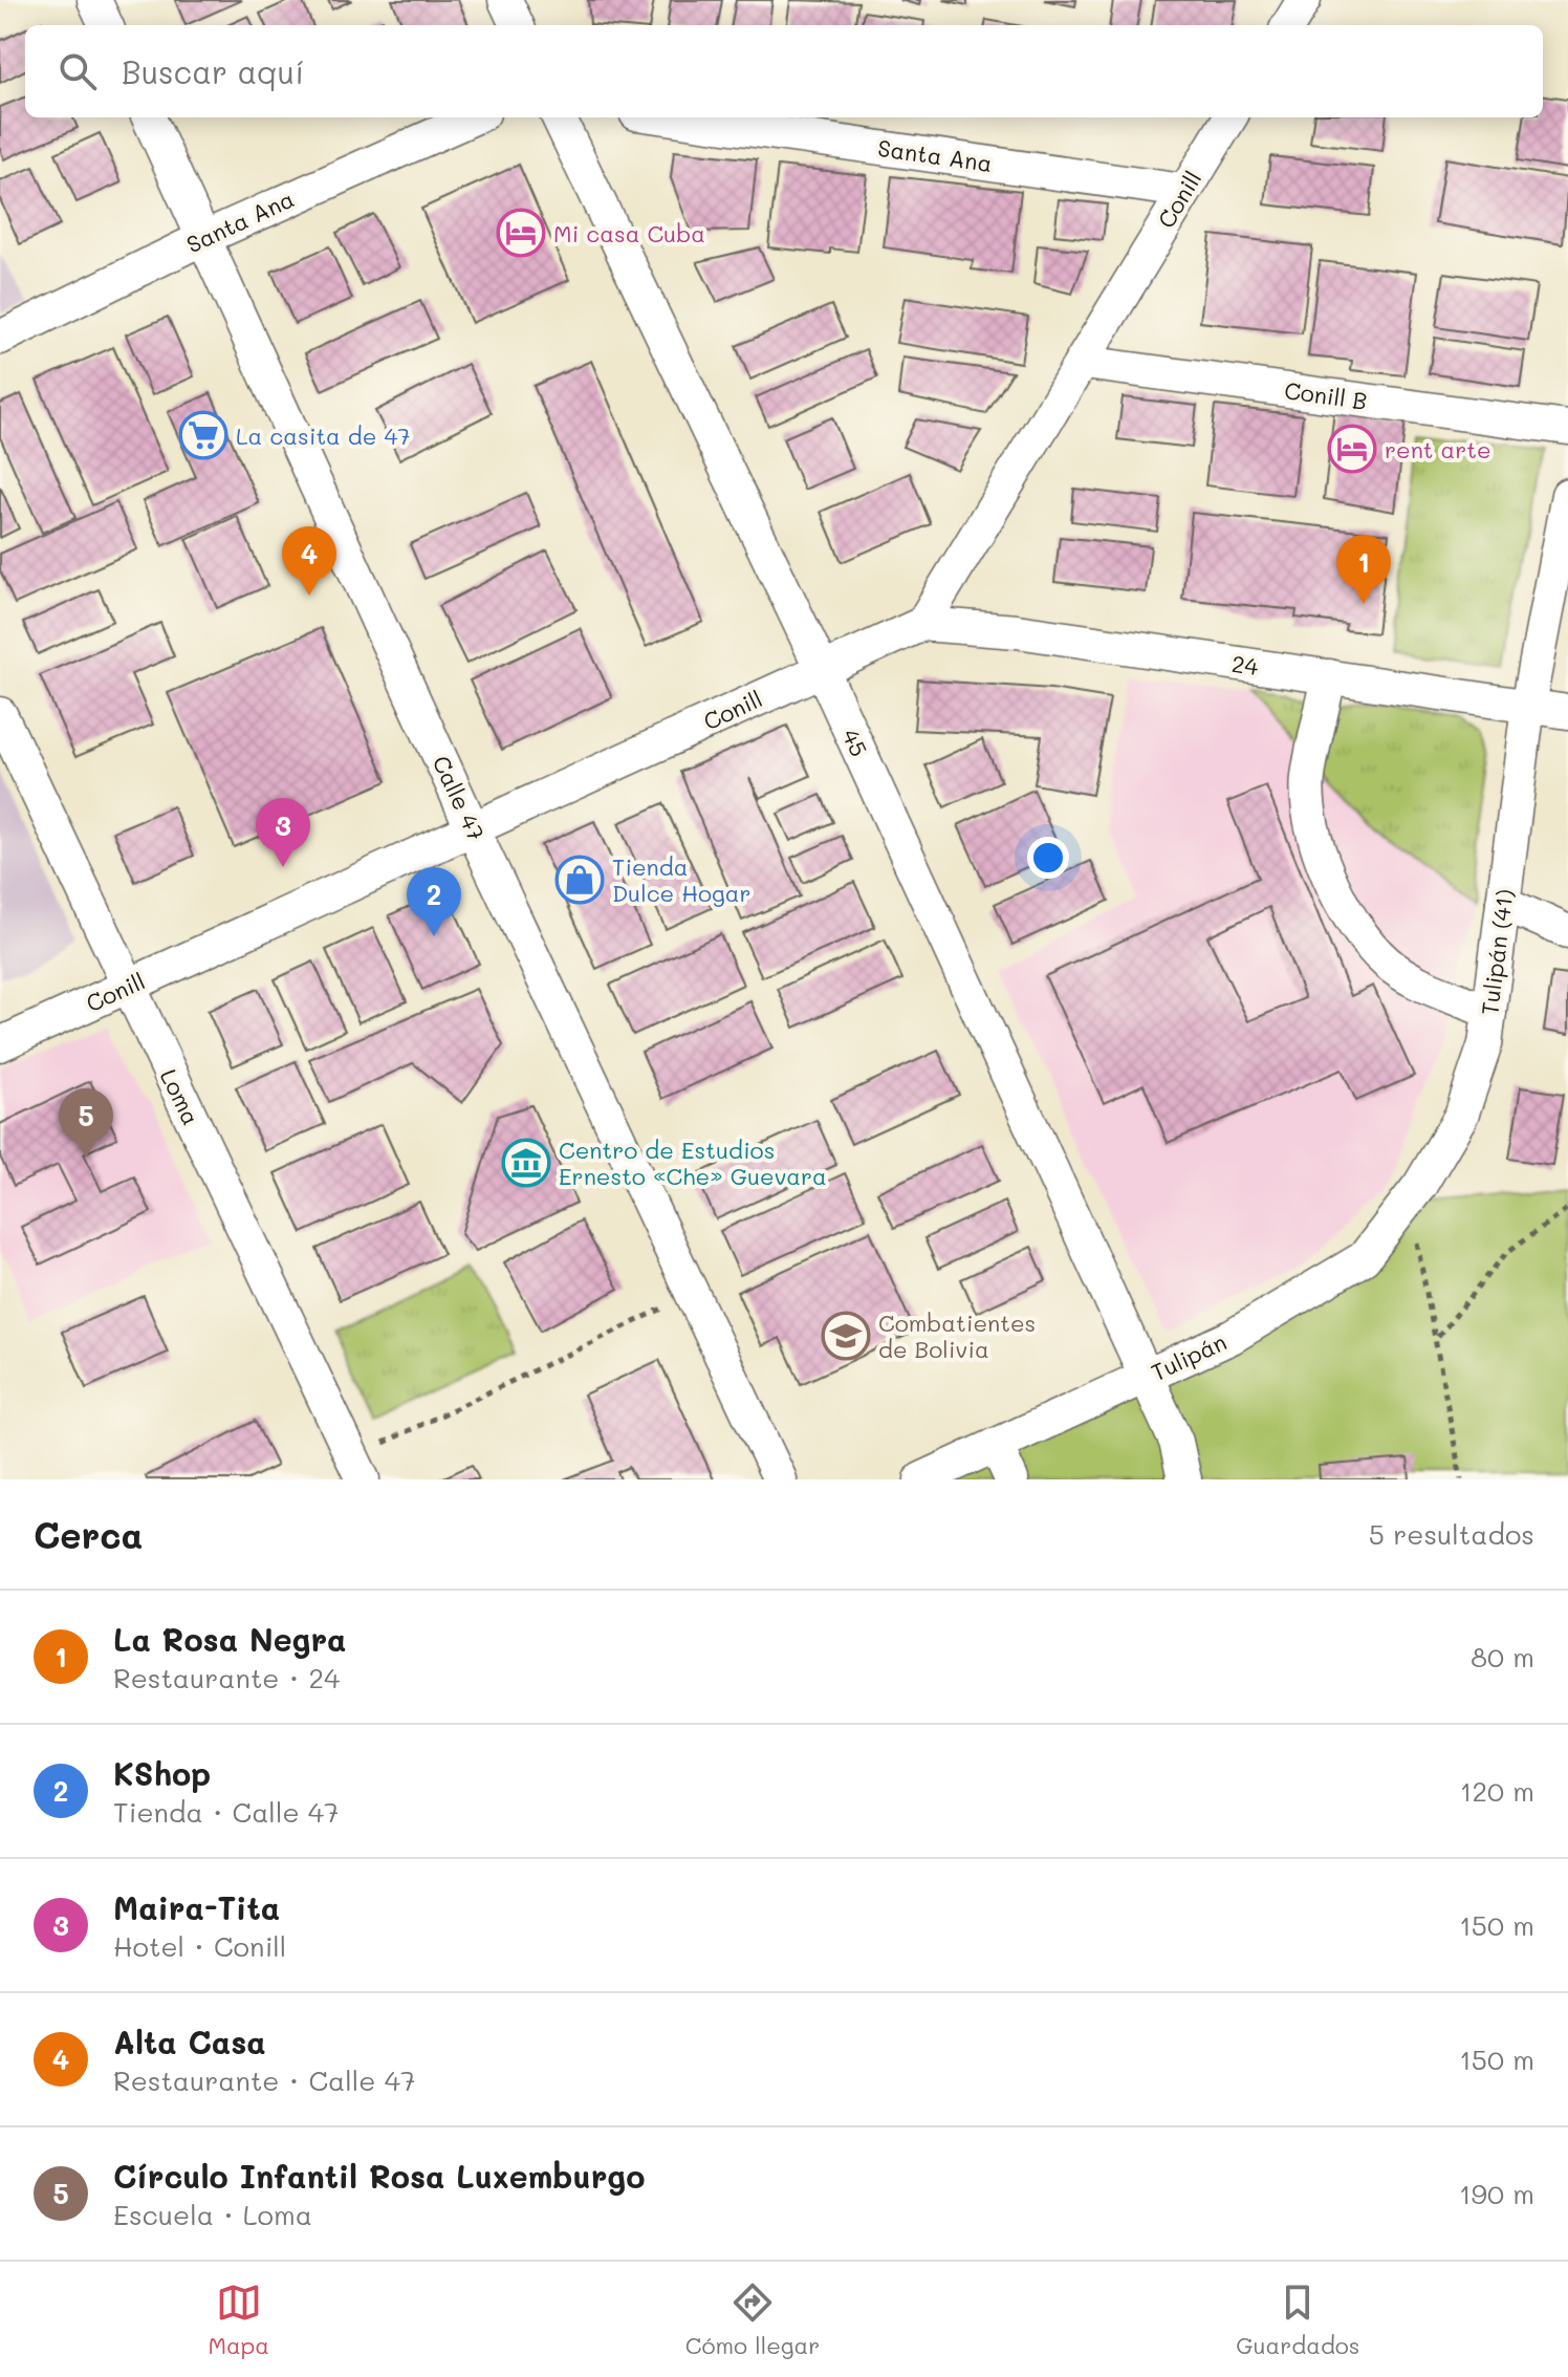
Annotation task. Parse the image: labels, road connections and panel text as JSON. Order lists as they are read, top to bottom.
{
  "streets": {
    "street": [
      "Santa Ana",
      "Conill",
      "Conill B",
      "24",
      "45",
      "Calle 47",
      "Tulipán (41)",
      "Loma",
      "Tulipán"
    ]
  },
  "crossings": [
    ["Santa Ana", "Conill"],
    ["Santa Ana", "Calle 47"],
    ["Conill", "Conill B"],
    ["Conill", "24"],
    ["Conill", "45"],
    ["Conill", "Calle 47"],
    ["Conill", "Loma"],
    ["24", "Tulipán (41)"],
    ["45", "Tulipán"],
    ["Tulipán (41)", "Tulipán"]
  ],
  "places": {
    "hotel": ["Mi casa Cuba", "rent arte"],
    "supermarket": ["La casita de 47"],
    "shop": ["Tienda Dulce Hogar"],
    "museum": ["Centro de Estudios Ernesto «Che» Guevara"],
    "school or university": ["Combatientes de Bolivia"]
  },
  "page": {
    "search": "Buscar aquí",
    "pins": [
      "4",
      "1",
      "3",
      "2",
      "5"
    ],
    "heading": ["Cerca", "5 resultados"],
    "list": [
      {
        "mark": "1",
        "name": "La Rosa Negra",
        "note": "Restaurante · 24",
        "value": "80 m"
      },
      {
        "mark": "2",
        "name": "KShop",
        "note": "Tienda · Calle 47",
        "value": "120 m"
      },
      {
        "mark": "3",
        "name": "Maira-Tita",
        "note": "Hotel · Conill",
        "value": "150 m"
      },
      {
        "mark": "4",
        "name": "Alta Casa",
        "note": "Restaurante · Calle 47",
        "value": "150 m"
      },
      {
        "mark": "5",
        "name": "Círculo Infantil Rosa Luxemburgo",
        "note": "Escuela · Loma",
        "value": "190 m"
      }
    ],
    "nav": ["Mapa", "Cómo llegar", "Guardados"]
  }
}
